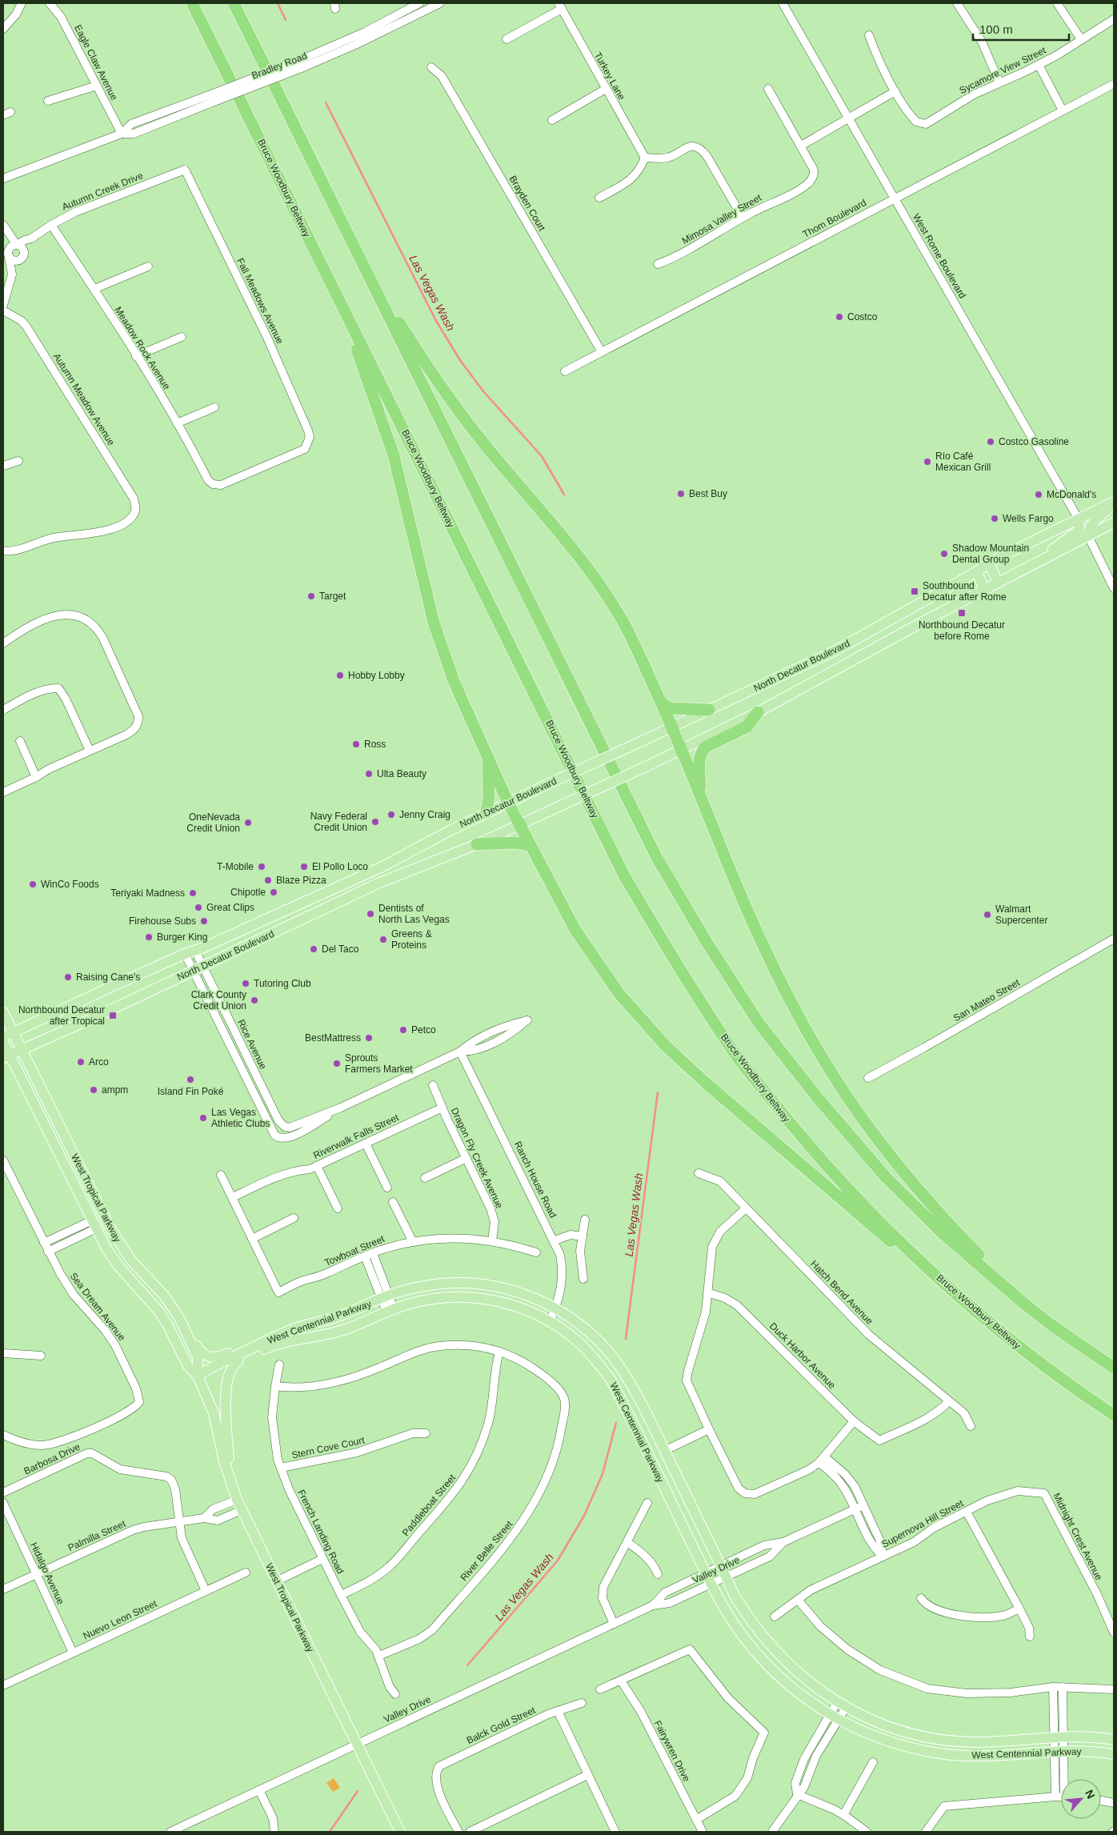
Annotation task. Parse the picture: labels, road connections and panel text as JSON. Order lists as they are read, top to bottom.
{
  "streets": {
    "highway": ["Bruce Woodbury Beltway"],
    "main road": ["North Decatur Boulevard", "West Tropical Parkway", "West Centennial Parkway"],
    "street": [
      "Eagle Claw Avenue",
      "Bradley Road",
      "Sycamore View Street",
      "Turkey Lane",
      "Autumn Creek Drive",
      "Brayden Court",
      "Thom Boulevard",
      "Mimosa Valley Street",
      "West Rome Boulevard",
      "Fall Meadows Avenue",
      "Meadow Rock Avenue",
      "Autumn Meadow Avenue",
      "San Mateo Street",
      "Rice Avenue",
      "Riverwalk Falls Street",
      "Dragon Fly Creek Avenue",
      "Ranch House Road",
      "Towboat Street",
      "Hatch Bend Avenue",
      "Sea Dream Avenue",
      "Duck Harbor Avenue",
      "Stern Cove Court",
      "Barbosa Drive",
      "Paddleboat Street",
      "Supernova Hill Street",
      "French Landing Road",
      "Palmilla Street",
      "Midnight Crest Avenue",
      "River Belle Street",
      "Valley Drive",
      "Hidalgo Avenue",
      "Nuevo Leon Street",
      "Balck Gold Street",
      "Fairywren Drive"
    ]
  },
  "crossings": [
    ["Eagle Claw Avenue", "Bradley Road"],
    ["Autumn Creek Drive", "Fall Meadows Avenue"],
    ["Autumn Creek Drive", "Meadow Rock Avenue"],
    ["Brayden Court", "Thom Boulevard"],
    ["Thom Boulevard", "West Rome Boulevard"],
    ["West Rome Boulevard", "North Decatur Boulevard"],
    ["Fall Meadows Avenue", "Meadow Rock Avenue"],
    ["North Decatur Boulevard", "Rice Avenue"],
    ["North Decatur Boulevard", "West Tropical Parkway"],
    ["Riverwalk Falls Street", "Dragon Fly Creek Avenue"],
    ["Dragon Fly Creek Avenue", "Towboat Street"],
    ["Ranch House Road", "West Centennial Parkway"],
    ["West Tropical Parkway", "West Centennial Parkway"],
    ["West Tropical Parkway", "Palmilla Street"],
    ["West Tropical Parkway", "Valley Drive"],
    ["Hatch Bend Avenue", "Duck Harbor Avenue"],
    ["West Centennial Parkway", "Valley Drive"],
    ["Stern Cove Court", "French Landing Road"],
    ["Barbosa Drive", "Palmilla Street"],
    ["Paddleboat Street", "French Landing Road"],
    ["Paddleboat Street", "River Belle Street"],
    ["Supernova Hill Street", "Midnight Crest Avenue"],
    ["French Landing Road", "River Belle Street"],
    ["Palmilla Street", "Hidalgo Avenue"],
    ["Hidalgo Avenue", "Nuevo Leon Street"]
  ],
  "water": ["Las Vegas Wash"],
  "places": {
    "other": [
      "Costco",
      "Costco Gasoline",
      "Río Café Mexican Grill",
      "Best Buy",
      "McDonald's",
      "Wells Fargo",
      "Shadow Mountain Dental Group",
      "Target",
      "Hobby Lobby",
      "Ross",
      "Ulta Beauty",
      "Jenny Craig",
      "Navy Federal Credit Union",
      "OneNevada Credit Union",
      "T-Mobile",
      "El Pollo Loco",
      "Blaze Pizza",
      "WinCo Foods",
      "Chipotle",
      "Teriyaki Madness",
      "Great Clips",
      "Dentists of North Las Vegas",
      "Walmart Supercenter",
      "Firehouse Subs",
      "Burger King",
      "Greens & Proteins",
      "Del Taco",
      "Raising Cane's",
      "Tutoring Club",
      "Clark County Credit Union",
      "Petco",
      "BestMattress",
      "Arco",
      "Sprouts Farmers Market",
      "Island Fin Poké",
      "ampm",
      "Las Vegas Athletic Clubs"
    ],
    "transit": ["Southbound Decatur after Rome", "Northbound Decatur before Rome", "Northbound Decatur after Tropical"]
  },
  "scale_bar": "100 m",
  "north": "top right"
}
